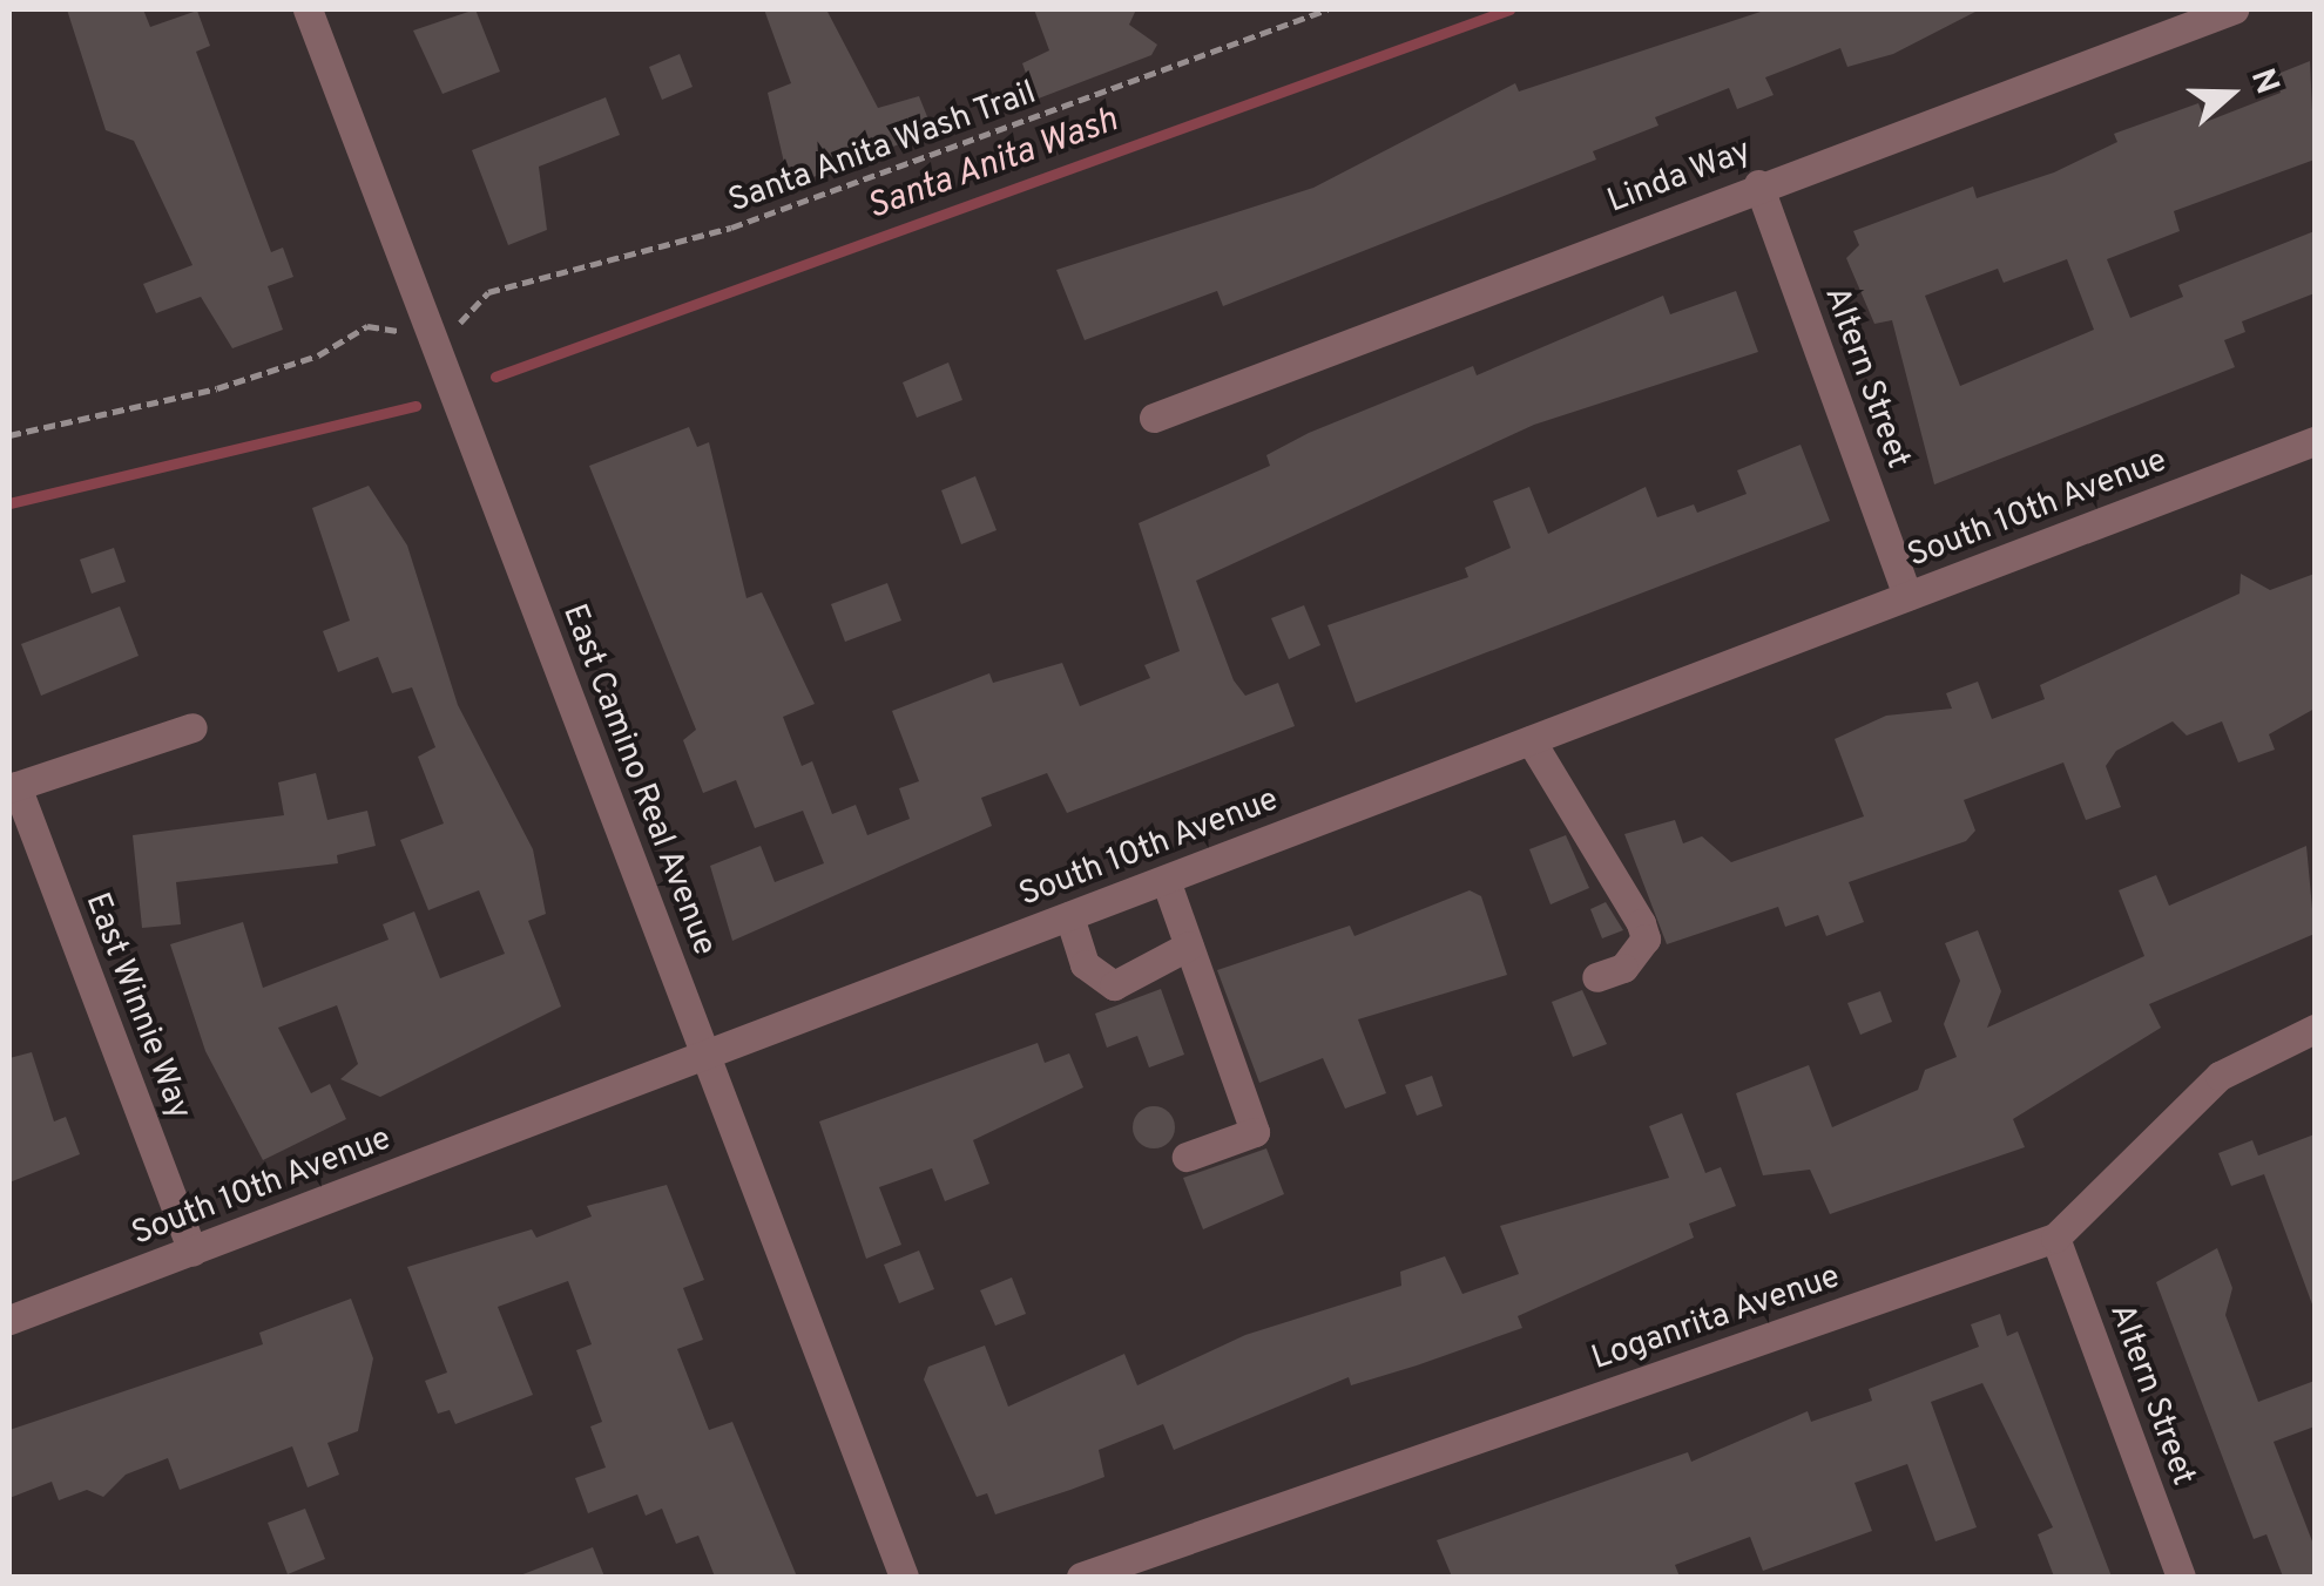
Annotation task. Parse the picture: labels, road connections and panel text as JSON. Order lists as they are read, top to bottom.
{
  "streets": {
    "street": [
      "Linda Way",
      "Altern Street",
      "South 10th Avenue",
      "East Camino Real Avenue",
      "East Winnie Way",
      "Loganrita Avenue"
    ],
    "path": ["Santa Anita Wash Trail"]
  },
  "crossings": [
    ["Linda Way", "Altern Street"],
    ["Altern Street", "South 10th Avenue"],
    ["Altern Street", "Loganrita Avenue"],
    ["South 10th Avenue", "East Camino Real Avenue"],
    ["South 10th Avenue", "East Winnie Way"]
  ],
  "water": ["Santa Anita Wash"],
  "north": "right"
}
